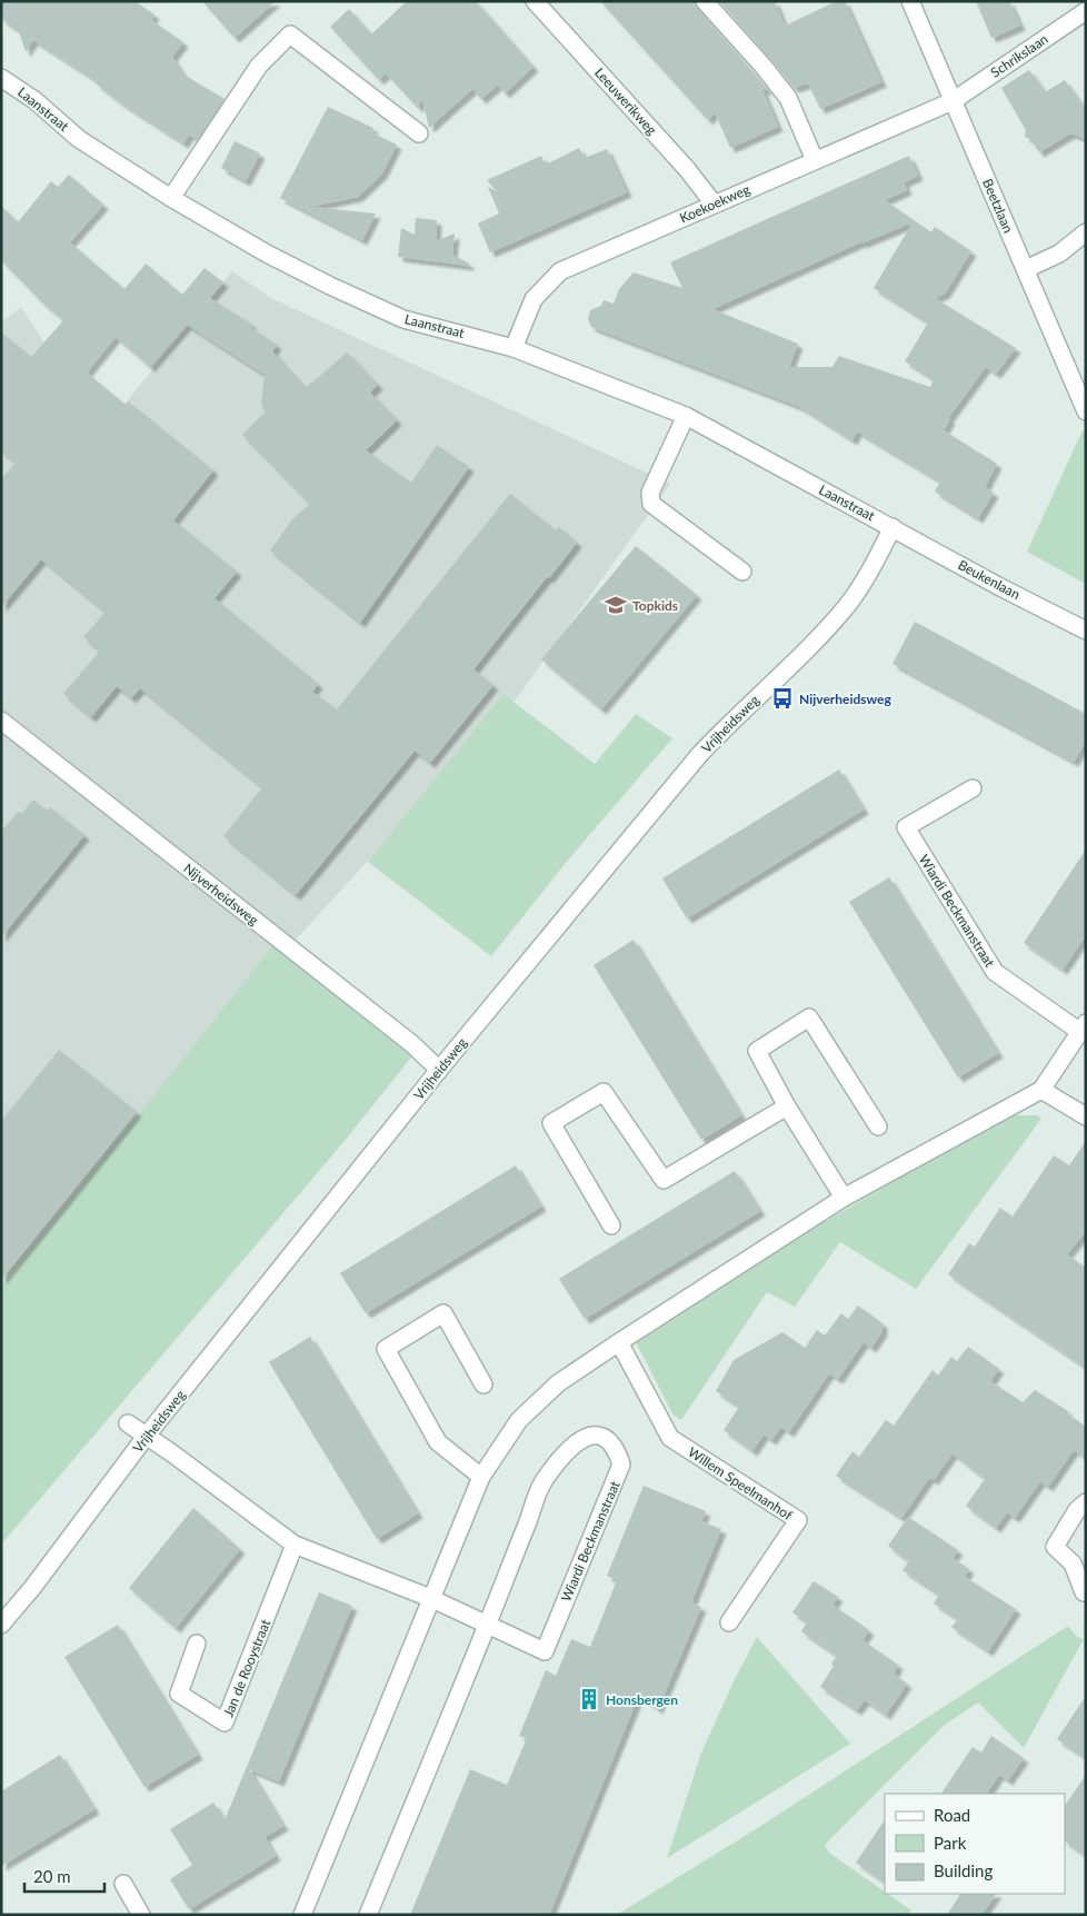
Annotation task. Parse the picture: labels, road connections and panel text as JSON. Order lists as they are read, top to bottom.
{
  "streets": {
    "street": [
      "Schrikslaan",
      "Leeuwerikweg",
      "Laanstraat",
      "Koekoekweg",
      "Beetzlaan",
      "Beukenlaan",
      "Vrijheidsweg",
      "Nijverheidsweg",
      "Wiardi Beckmanstraat",
      "Willem Speelmanhof",
      "Jan de Rooystraat"
    ]
  },
  "crossings": [
    ["Schrikslaan", "Koekoekweg"],
    ["Schrikslaan", "Beetzlaan"],
    ["Leeuwerikweg", "Koekoekweg"],
    ["Laanstraat", "Koekoekweg"],
    ["Laanstraat", "Beukenlaan"],
    ["Laanstraat", "Vrijheidsweg"],
    ["Koekoekweg", "Beetzlaan"],
    ["Beukenlaan", "Vrijheidsweg"],
    ["Vrijheidsweg", "Nijverheidsweg"],
    ["Wiardi Beckmanstraat", "Willem Speelmanhof"]
  ],
  "places": {
    "school or university": ["Topkids"],
    "bus stop": ["Nijverheidsweg"],
    "building": ["Honsbergen"]
  },
  "legend": ["Road", "Park", "Building"],
  "scale_bar": "20 m"
}
